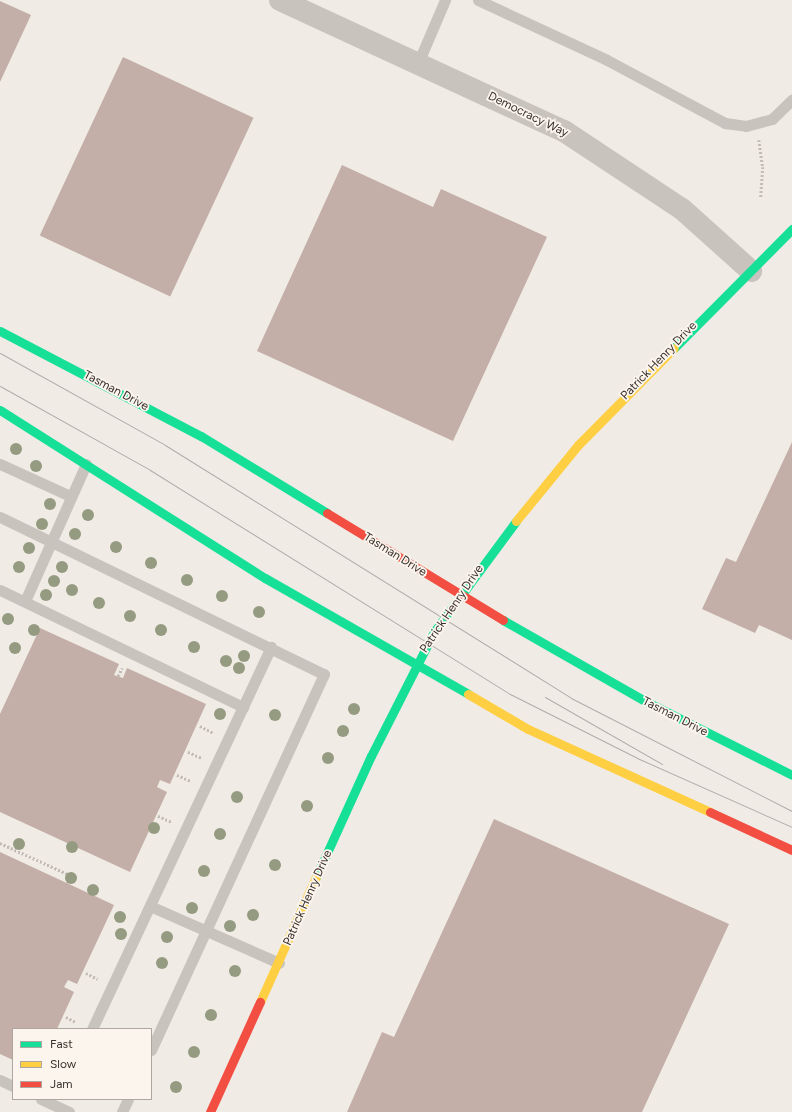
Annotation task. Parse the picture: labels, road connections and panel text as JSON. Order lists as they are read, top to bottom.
{
  "streets": {
    "main road": ["Patrick Henry Drive", "Tasman Drive"],
    "street": ["Democracy Way"]
  },
  "crossings": [
    ["Democracy Way", "Patrick Henry Drive"],
    ["Patrick Henry Drive", "Tasman Drive"]
  ],
  "legend": ["Fast", "Slow", "Jam"]
}
